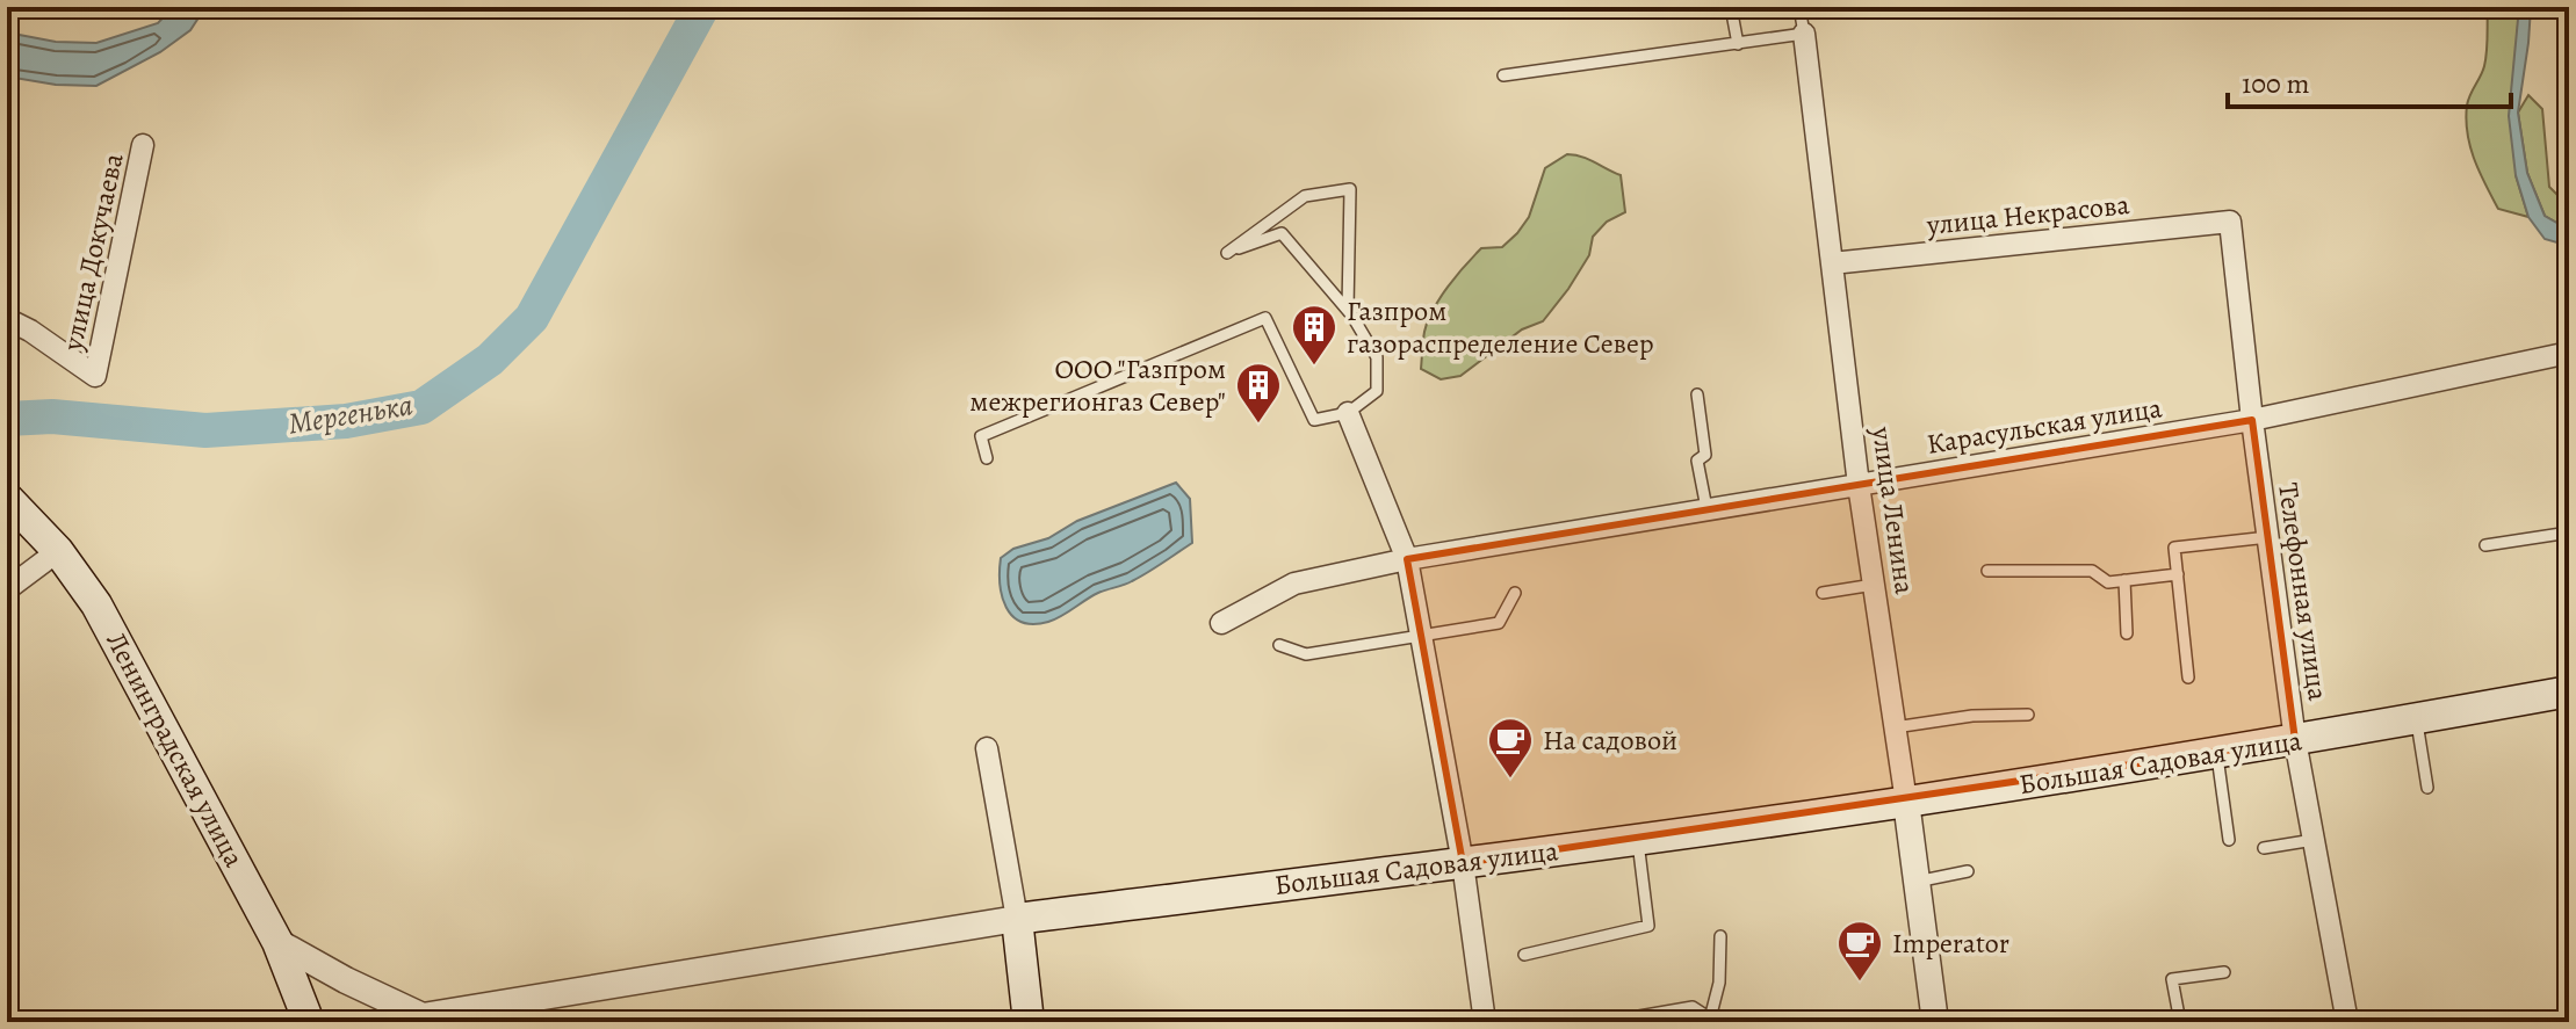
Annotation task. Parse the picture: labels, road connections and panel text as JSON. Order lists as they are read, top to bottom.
{
  "streets": {
    "main road": ["Ленинградская улица", "Большая Садовая улица"],
    "street": [
      "улица Некрасова",
      "улица Докучаева",
      "Карасульская улица",
      "улица Ленина",
      "Телефонная улица"
    ]
  },
  "crossings": [
    ["улица Некрасова", "улица Ленина"],
    ["улица Некрасова", "Телефонная улица"],
    ["Карасульская улица", "улица Ленина"],
    ["Карасульская улица", "Телефонная улица"],
    ["улица Ленина", "Большая Садовая улица"],
    ["Телефонная улица", "Большая Садовая улица"],
    ["Ленинградская улица", "Большая Садовая улица"]
  ],
  "water": ["Мергенька"],
  "places": {
    "building": ["Газпром газораспределение Север", "ООО \"Газпром межрегионгаз Север\""],
    "cafe": ["На садовой", "Imperator"]
  },
  "scale_bar": "100 m"
}
